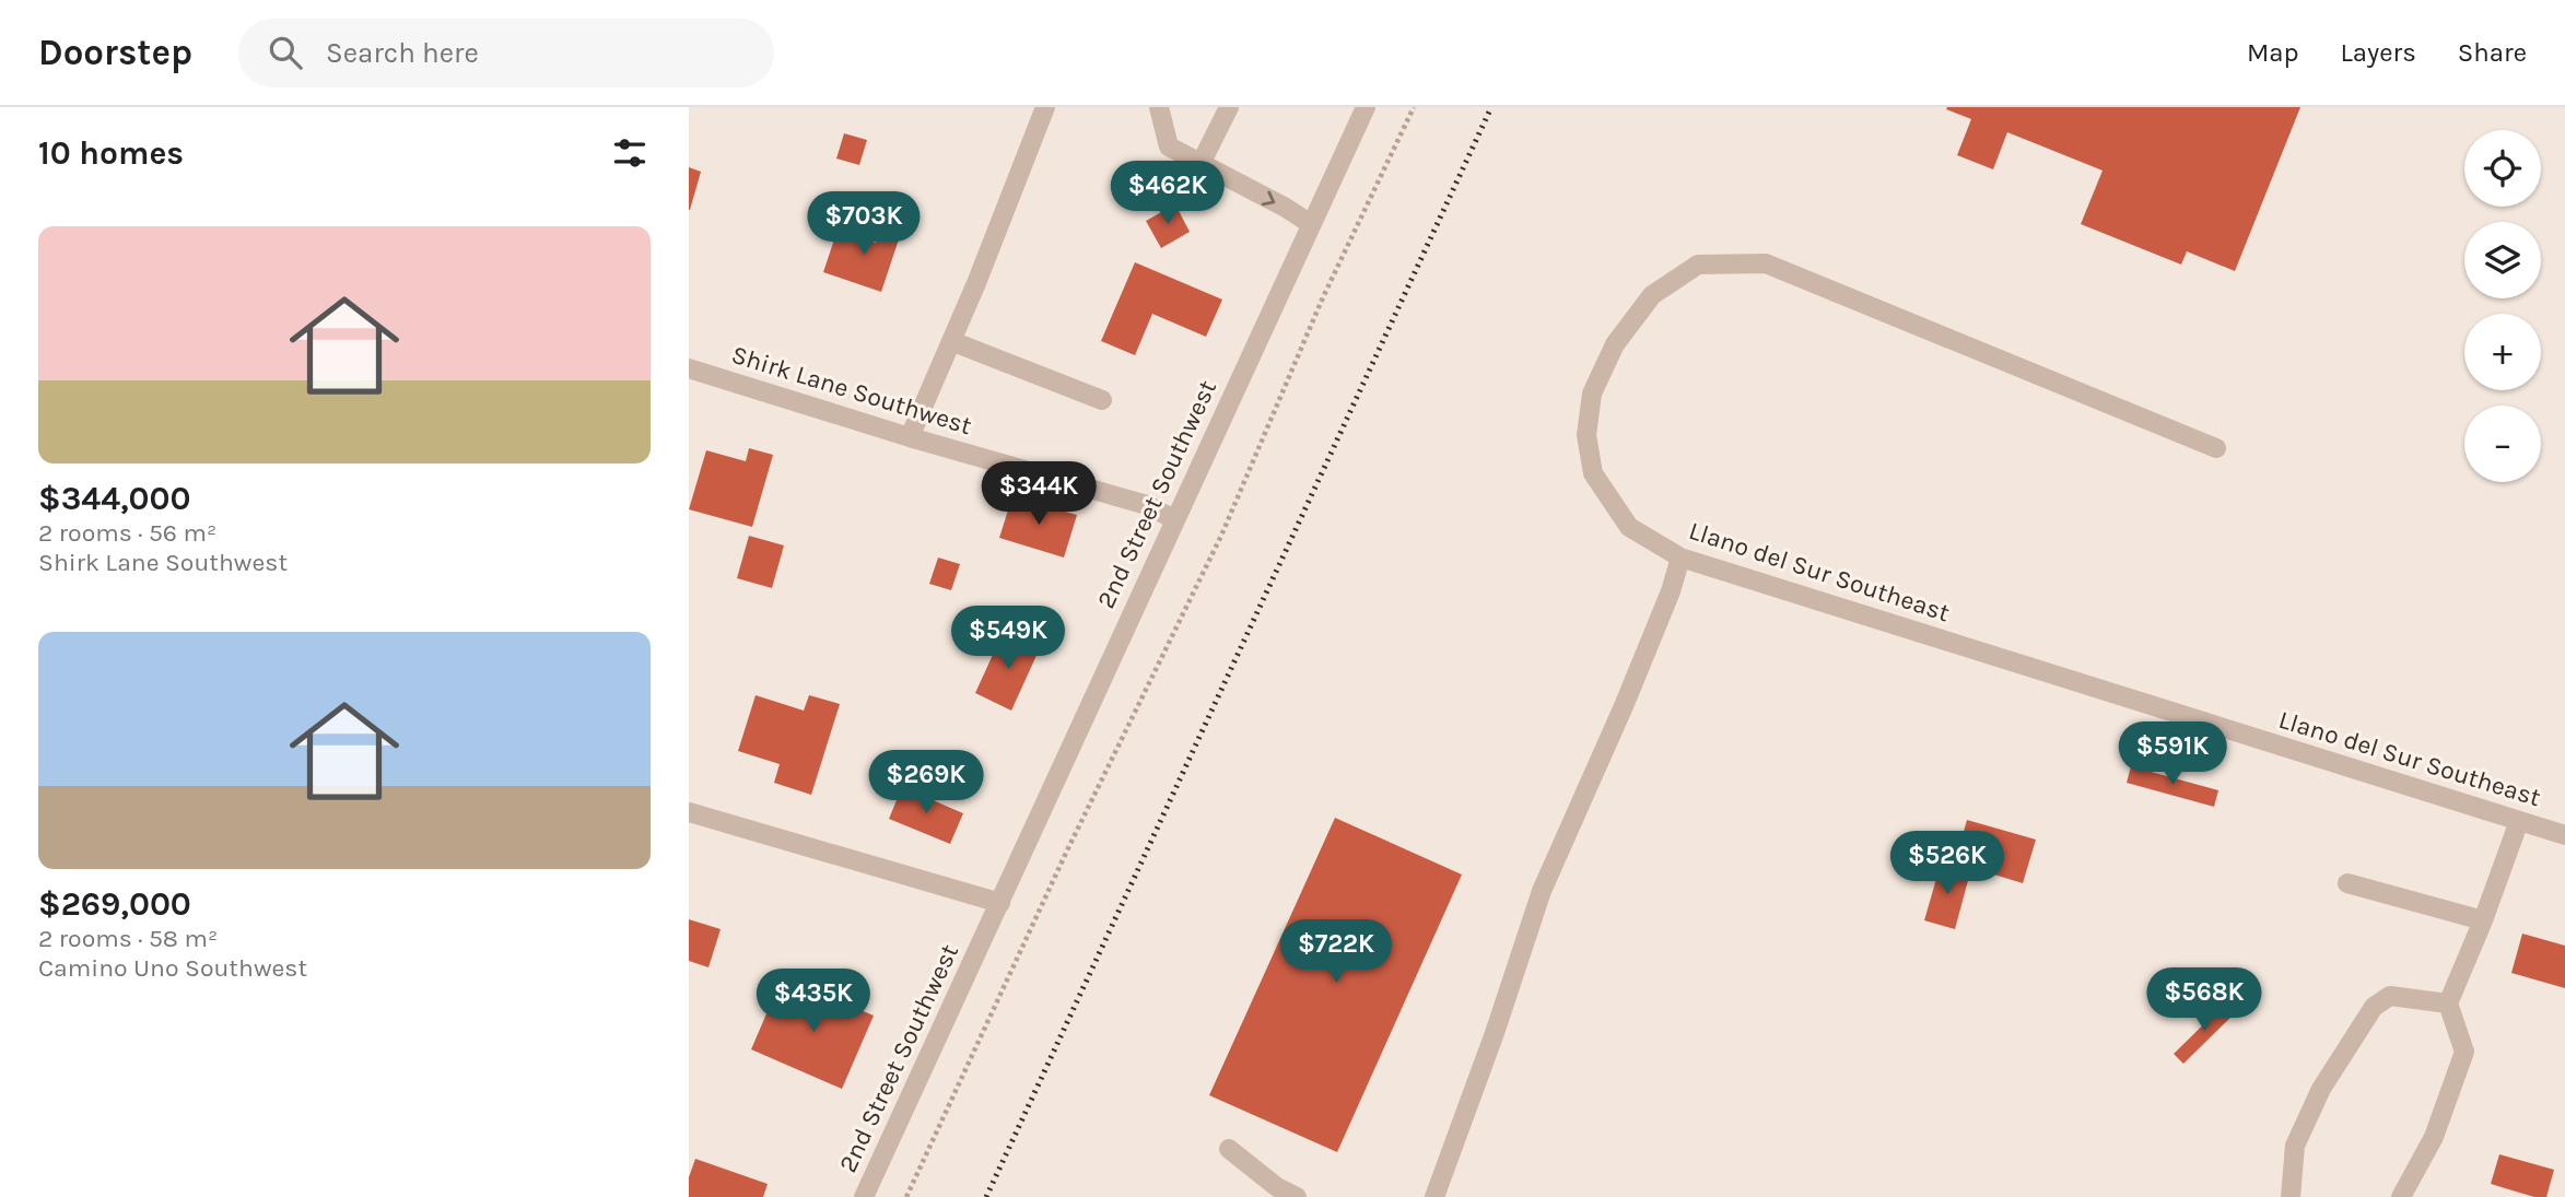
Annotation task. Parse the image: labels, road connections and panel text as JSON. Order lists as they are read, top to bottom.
{
  "streets": {
    "street": ["Shirk Lane Southwest", "2nd Street Southwest", "Llano del Sur Southeast"]
  },
  "crossings": [
    ["Shirk Lane Southwest", "2nd Street Southwest"]
  ],
  "page": {
    "header": "Doorstep",
    "search": "Search here",
    "nav": ["Map", "Layers", "Share"],
    "heading": "10 homes",
    "map_buttons": ["+", "−"],
    "price": [
      "$462K",
      "$703K",
      "$344K",
      "$549K",
      "$591K",
      "$269K",
      "$526K",
      "$722K",
      "$568K",
      "$435K"
    ],
    "list": [
      {
        "name": "$344,000",
        "note": "2 rooms · 56 m² · Shirk Lane Southwest"
      },
      {
        "name": "$269,000",
        "note": "2 rooms · 58 m² · Camino Uno Southwest"
      }
    ]
  }
}
